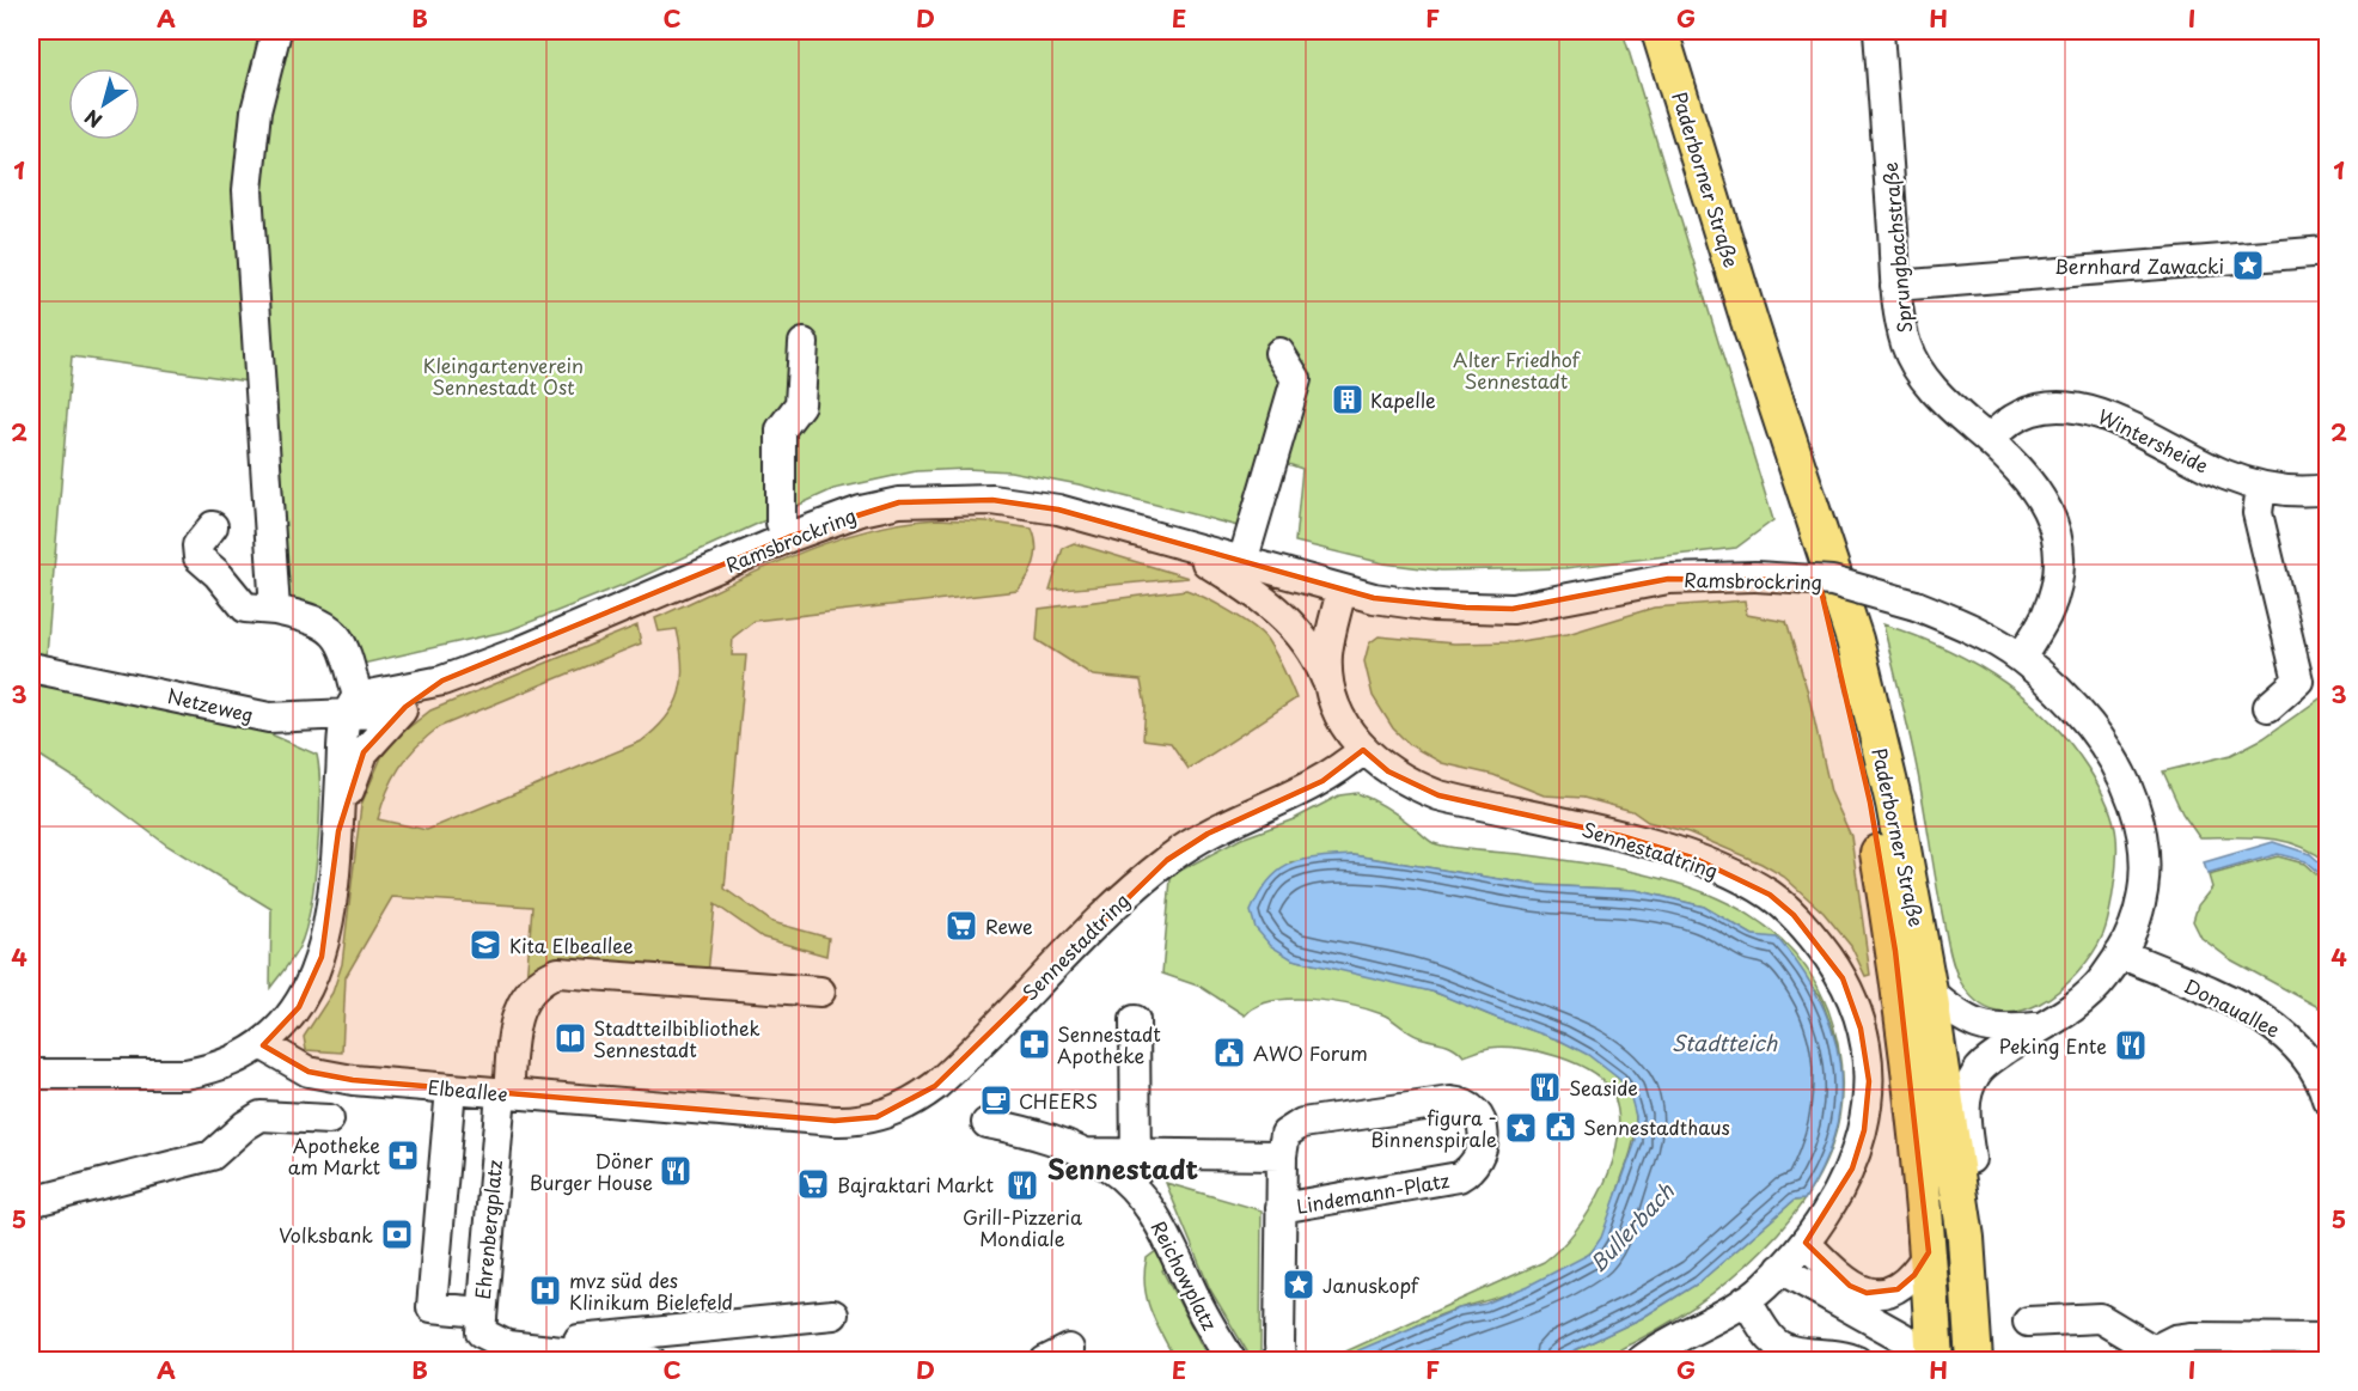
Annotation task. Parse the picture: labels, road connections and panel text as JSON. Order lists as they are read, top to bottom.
{
  "streets": {
    "main road": ["Paderborner Straße"],
    "street": [
      "Sprungbachstraße",
      "Wintersheide",
      "Ramsbrockring",
      "Netzeweg",
      "Sennestadtring",
      "Donauallee",
      "Elbeallee",
      "Lindemann-Platz",
      "Ehrenbergplatz",
      "Reichowplatz"
    ]
  },
  "crossings": [
    ["Paderborner Straße", "Ramsbrockring"],
    ["Sprungbachstraße", "Wintersheide"],
    ["Sprungbachstraße", "Ramsbrockring"],
    ["Ramsbrockring", "Netzeweg"],
    ["Ramsbrockring", "Sennestadtring"],
    ["Ramsbrockring", "Donauallee"],
    ["Ramsbrockring", "Elbeallee"],
    ["Sennestadtring", "Elbeallee"],
    ["Elbeallee", "Ehrenbergplatz"],
    ["Lindemann-Platz", "Reichowplatz"]
  ],
  "districts": ["Sennestadt"],
  "water": ["Stadtteich", "Bullerbach"],
  "parks": ["Alter Friedhof Sennestadt", "Kleingartenverein Sennestadt Ost"],
  "places": {
    "place": ["Bernhard Zawacki", "figura - Binnenspirale", "Januskopf"],
    "building": ["Kapelle"],
    "supermarket": ["Rewe", "Bajraktari Markt"],
    "school or university": ["Kita Elbeallee"],
    "library": ["Stadtteilbibliothek Sennestadt"],
    "pharmacy": ["Sennestadt Apotheke", "Apotheke am Markt"],
    "restaurant": [
      "Peking Ente",
      "Seaside",
      "Döner Burger House",
      "Grill-Pizzeria Mondiale"
    ],
    "public building": ["AWO Forum", "Sennestadthaus"],
    "cafe": ["CHEERS"],
    "bank": ["Volksbank"],
    "hospital": ["mvz süd des Klinikum Bielefeld"]
  },
  "north": "bottom left",
  "grid": {
    "columns": [
      "A",
      "B",
      "C",
      "D",
      "E",
      "F",
      "G",
      "H",
      "I"
    ],
    "rows": [
      "1",
      "2",
      "3",
      "4",
      "5"
    ]
  }
}
